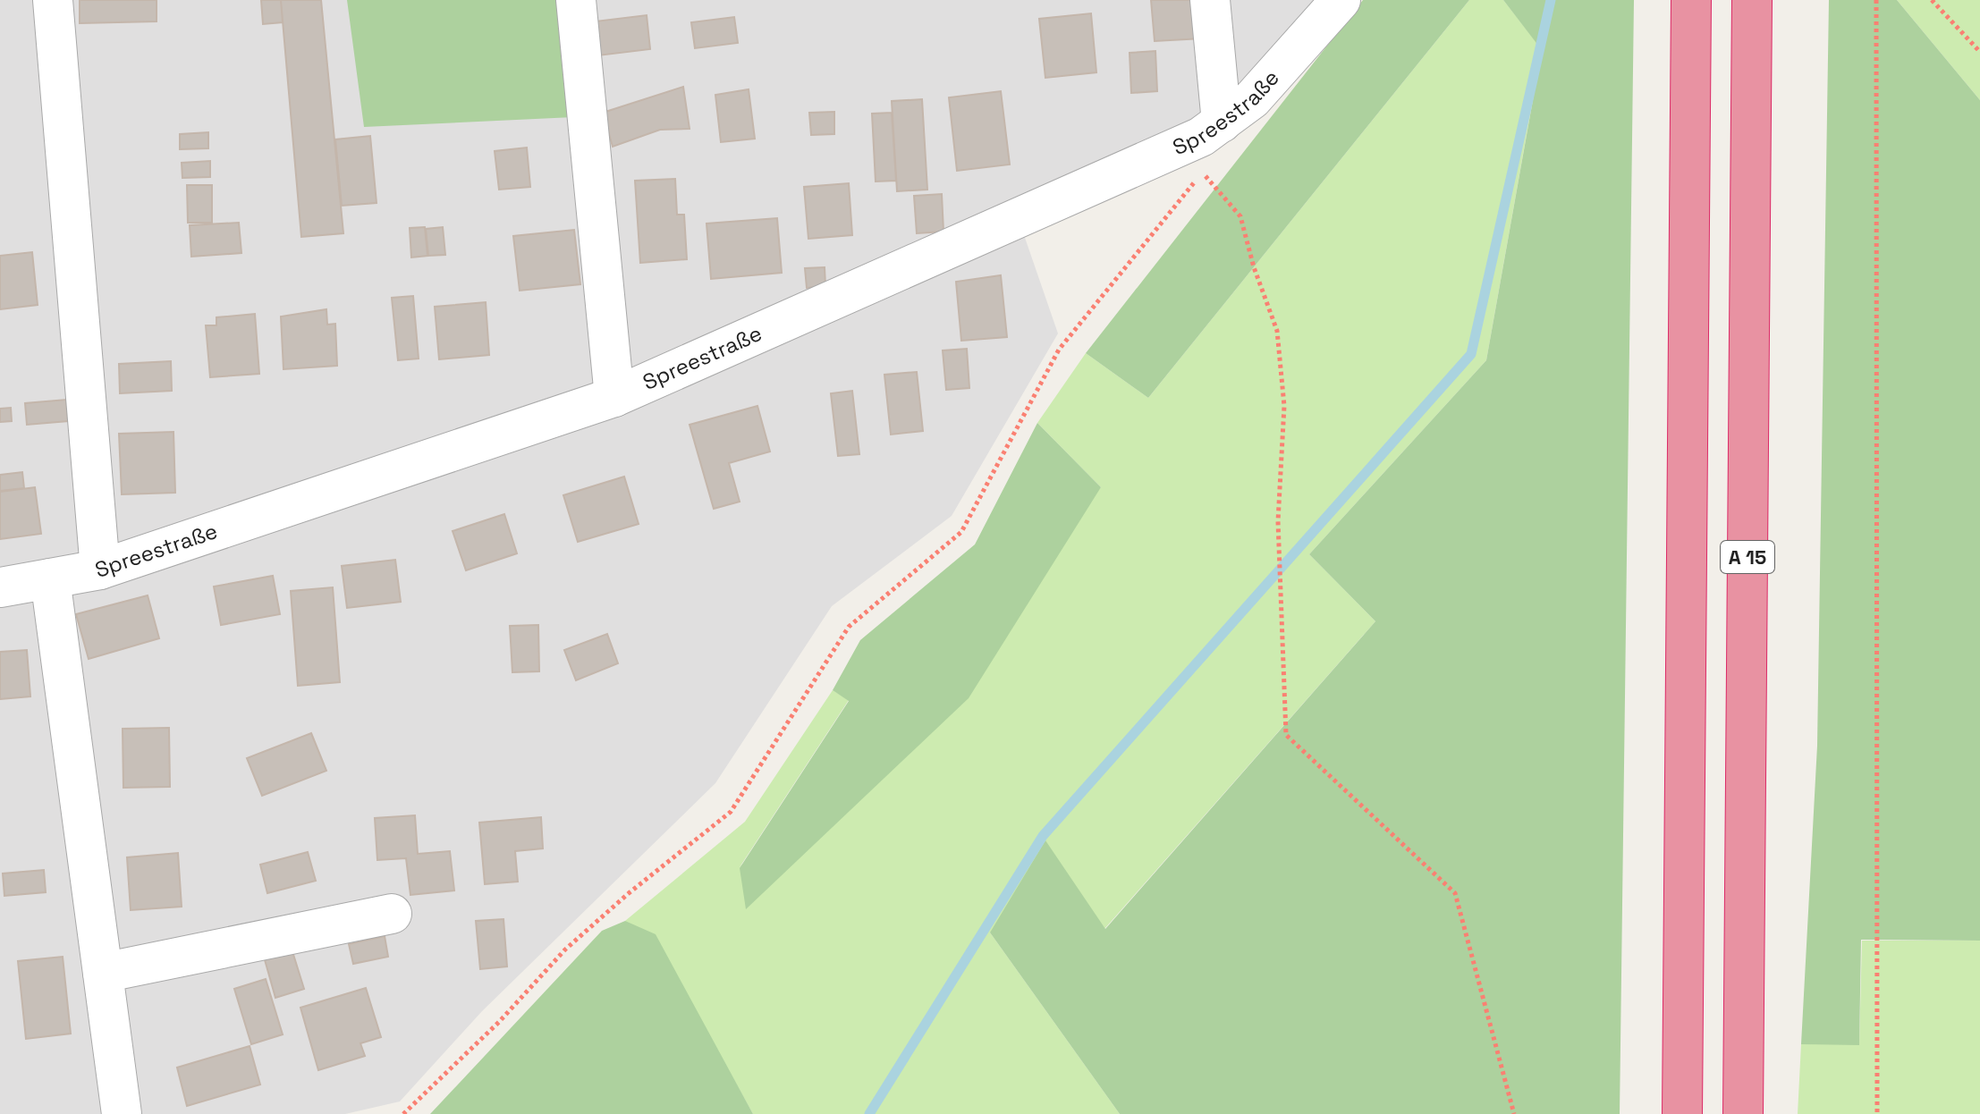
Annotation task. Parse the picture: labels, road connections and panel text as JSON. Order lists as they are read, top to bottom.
{
  "streets": {
    "highway": ["A 15"],
    "street": ["Spreestraße"]
  }
}
